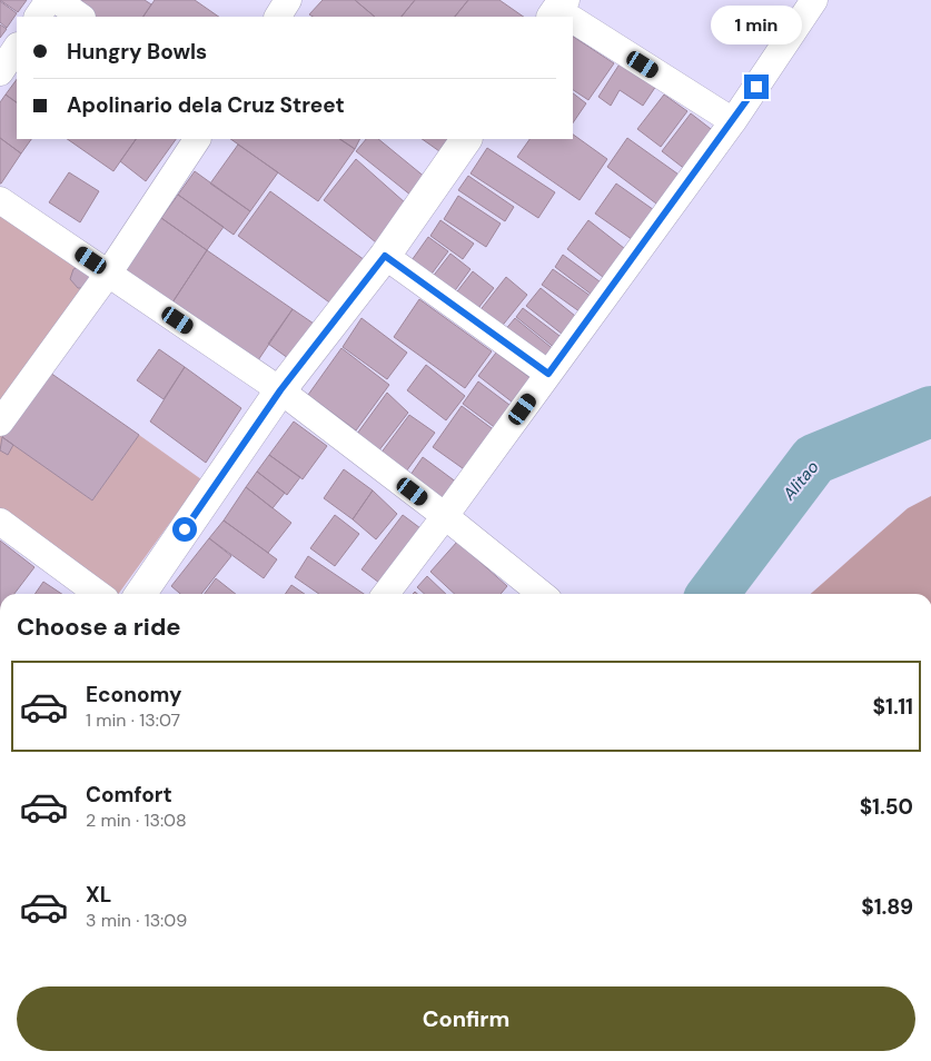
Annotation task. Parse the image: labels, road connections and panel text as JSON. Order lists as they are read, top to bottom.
{
  "water": ["Alitao"],
  "page": {
    "bubble": "1 min",
    "banner": ["Hungry Bowls", "Apolinario dela Cruz Street"],
    "heading": "Choose a ride",
    "list": [
      {
        "name": "Economy",
        "note": "1 min · 13:07",
        "value": "$1.11"
      },
      {
        "name": "Comfort",
        "note": "2 min · 13:08",
        "value": "$1.50"
      },
      {
        "name": "XL",
        "note": "3 min · 13:09",
        "value": "$1.89"
      }
    ],
    "buttons": "Confirm"
  }
}
